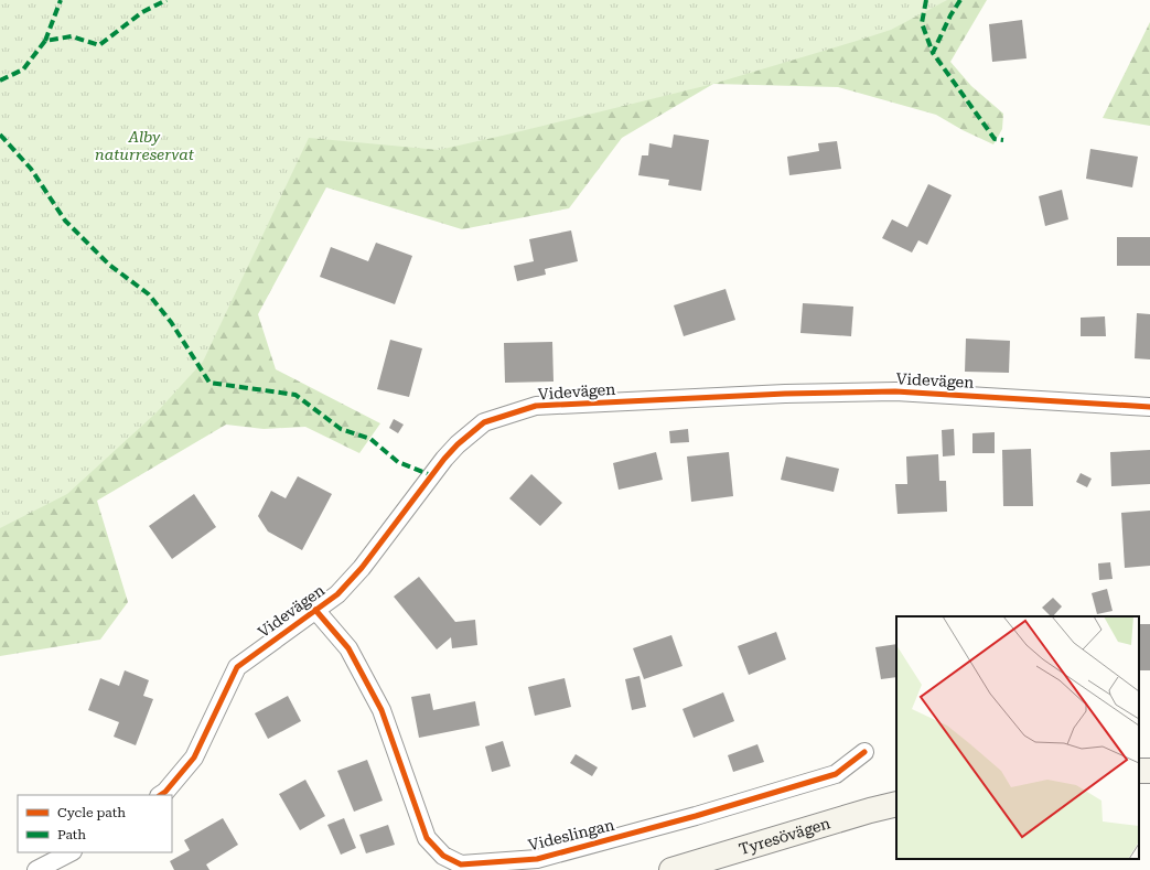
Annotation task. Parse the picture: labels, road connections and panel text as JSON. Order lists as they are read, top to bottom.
{
  "streets": {
    "main road": ["Tyresövägen"],
    "street": ["Videvägen", "Videslingan"]
  },
  "crossings": [
    ["Videvägen", "Videslingan"]
  ],
  "parks": ["Alby naturreservat"],
  "legend": ["Cycle path", "Path"]
}
